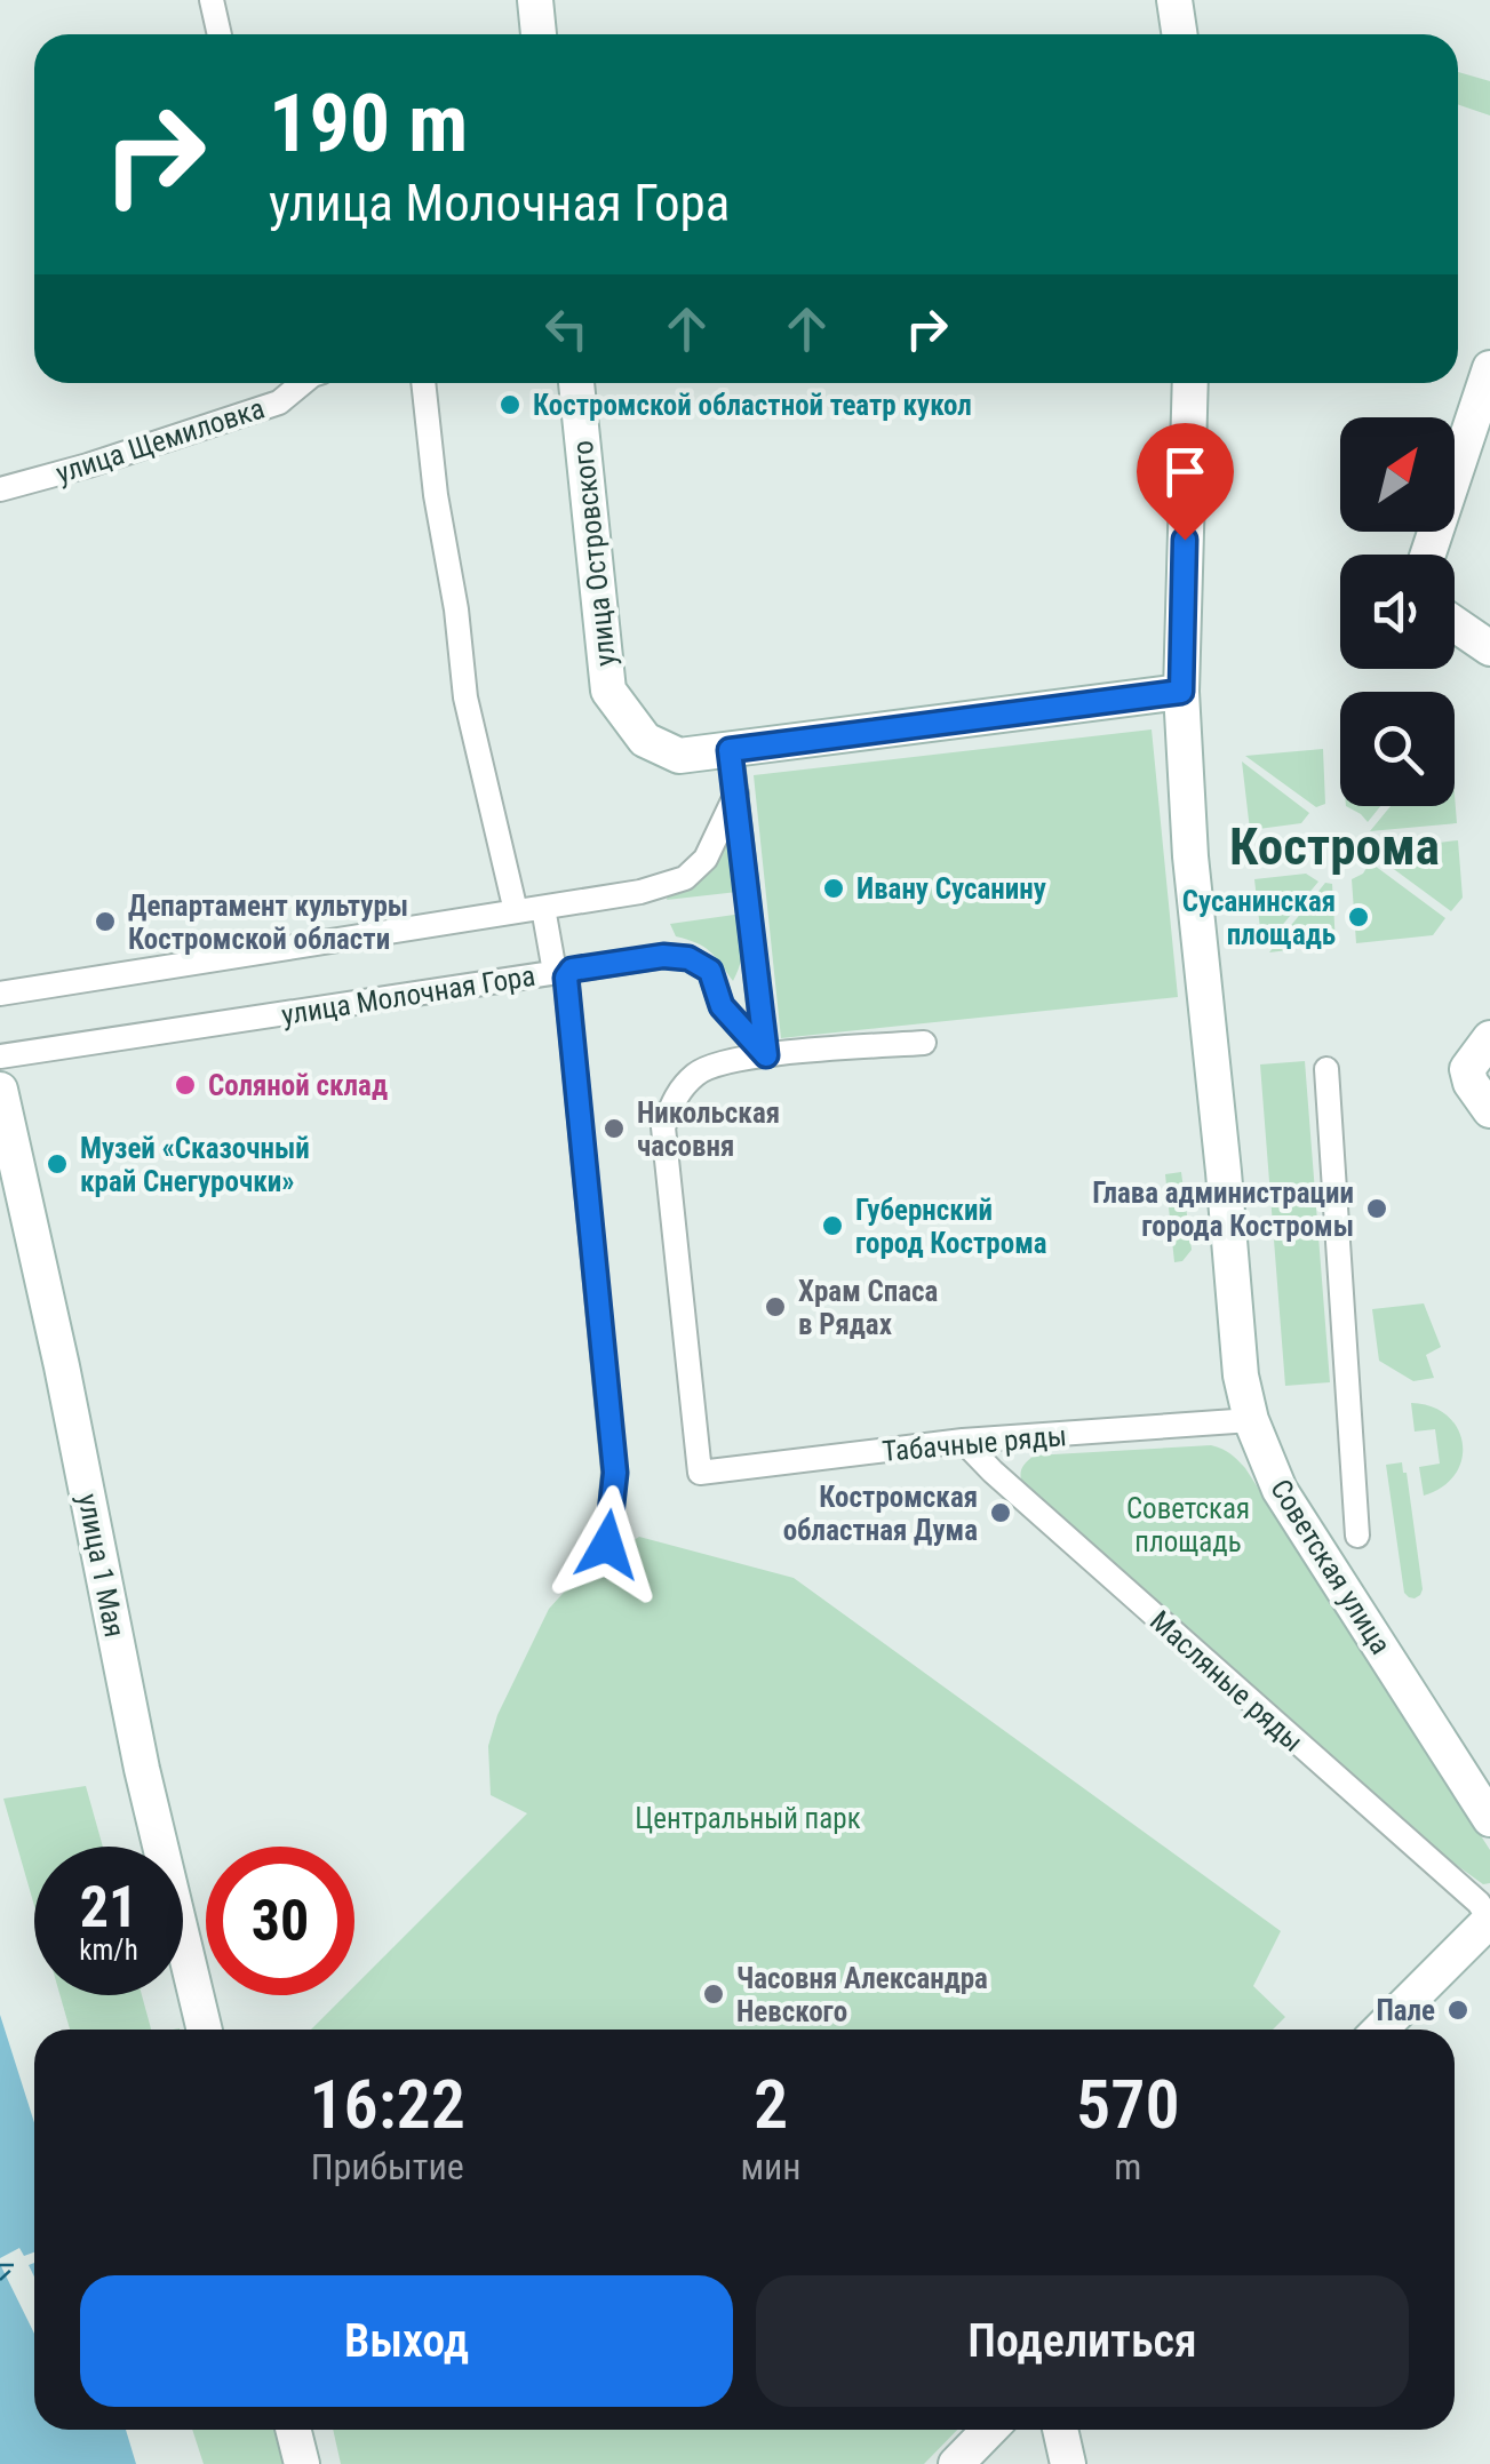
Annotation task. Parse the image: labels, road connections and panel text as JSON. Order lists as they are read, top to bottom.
{
  "streets": {
    "street": [
      "улица Щемиловка",
      "улица Островского",
      "улица Молочная Гора",
      "Табачные ряды",
      "улица 1 Мая",
      "Советская улица",
      "Масляные ряды"
    ]
  },
  "crossings": [
    ["улица Островского", "Советская улица"],
    ["улица Молочная Гора", "Табачные ряды"],
    ["Табачные ряды", "Советская улица"],
    ["Табачные ряды", "Масляные ряды"]
  ],
  "districts": ["Кострома"],
  "parks": ["Советская площадь", "Центральный парк"],
  "places": [
    "Костромской областной театр кукол",
    "Ивану Сусанину",
    "Сусанинская площадь",
    "Департамент культуры Костромской области",
    "Соляной склад",
    "Никольская часовня",
    "Музей «Сказочный край Снегурочки»",
    "Глава администрации города Костромы",
    "Губернский город Кострома",
    "Храм Спаса в Рядах",
    "Костромская областная Дума",
    "Часовня Александра Невского",
    "Пале"
  ],
  "north": "top right",
  "page": {
    "turn": ["190 m", "улица Молочная Гора"],
    "speed": "21 km/h",
    "limit": "30",
    "eta": [
      "16:22",
      "Прибытие",
      "2",
      "мин",
      "570",
      "m"
    ],
    "buttons": ["Выход", "Поделиться"]
  }
}
